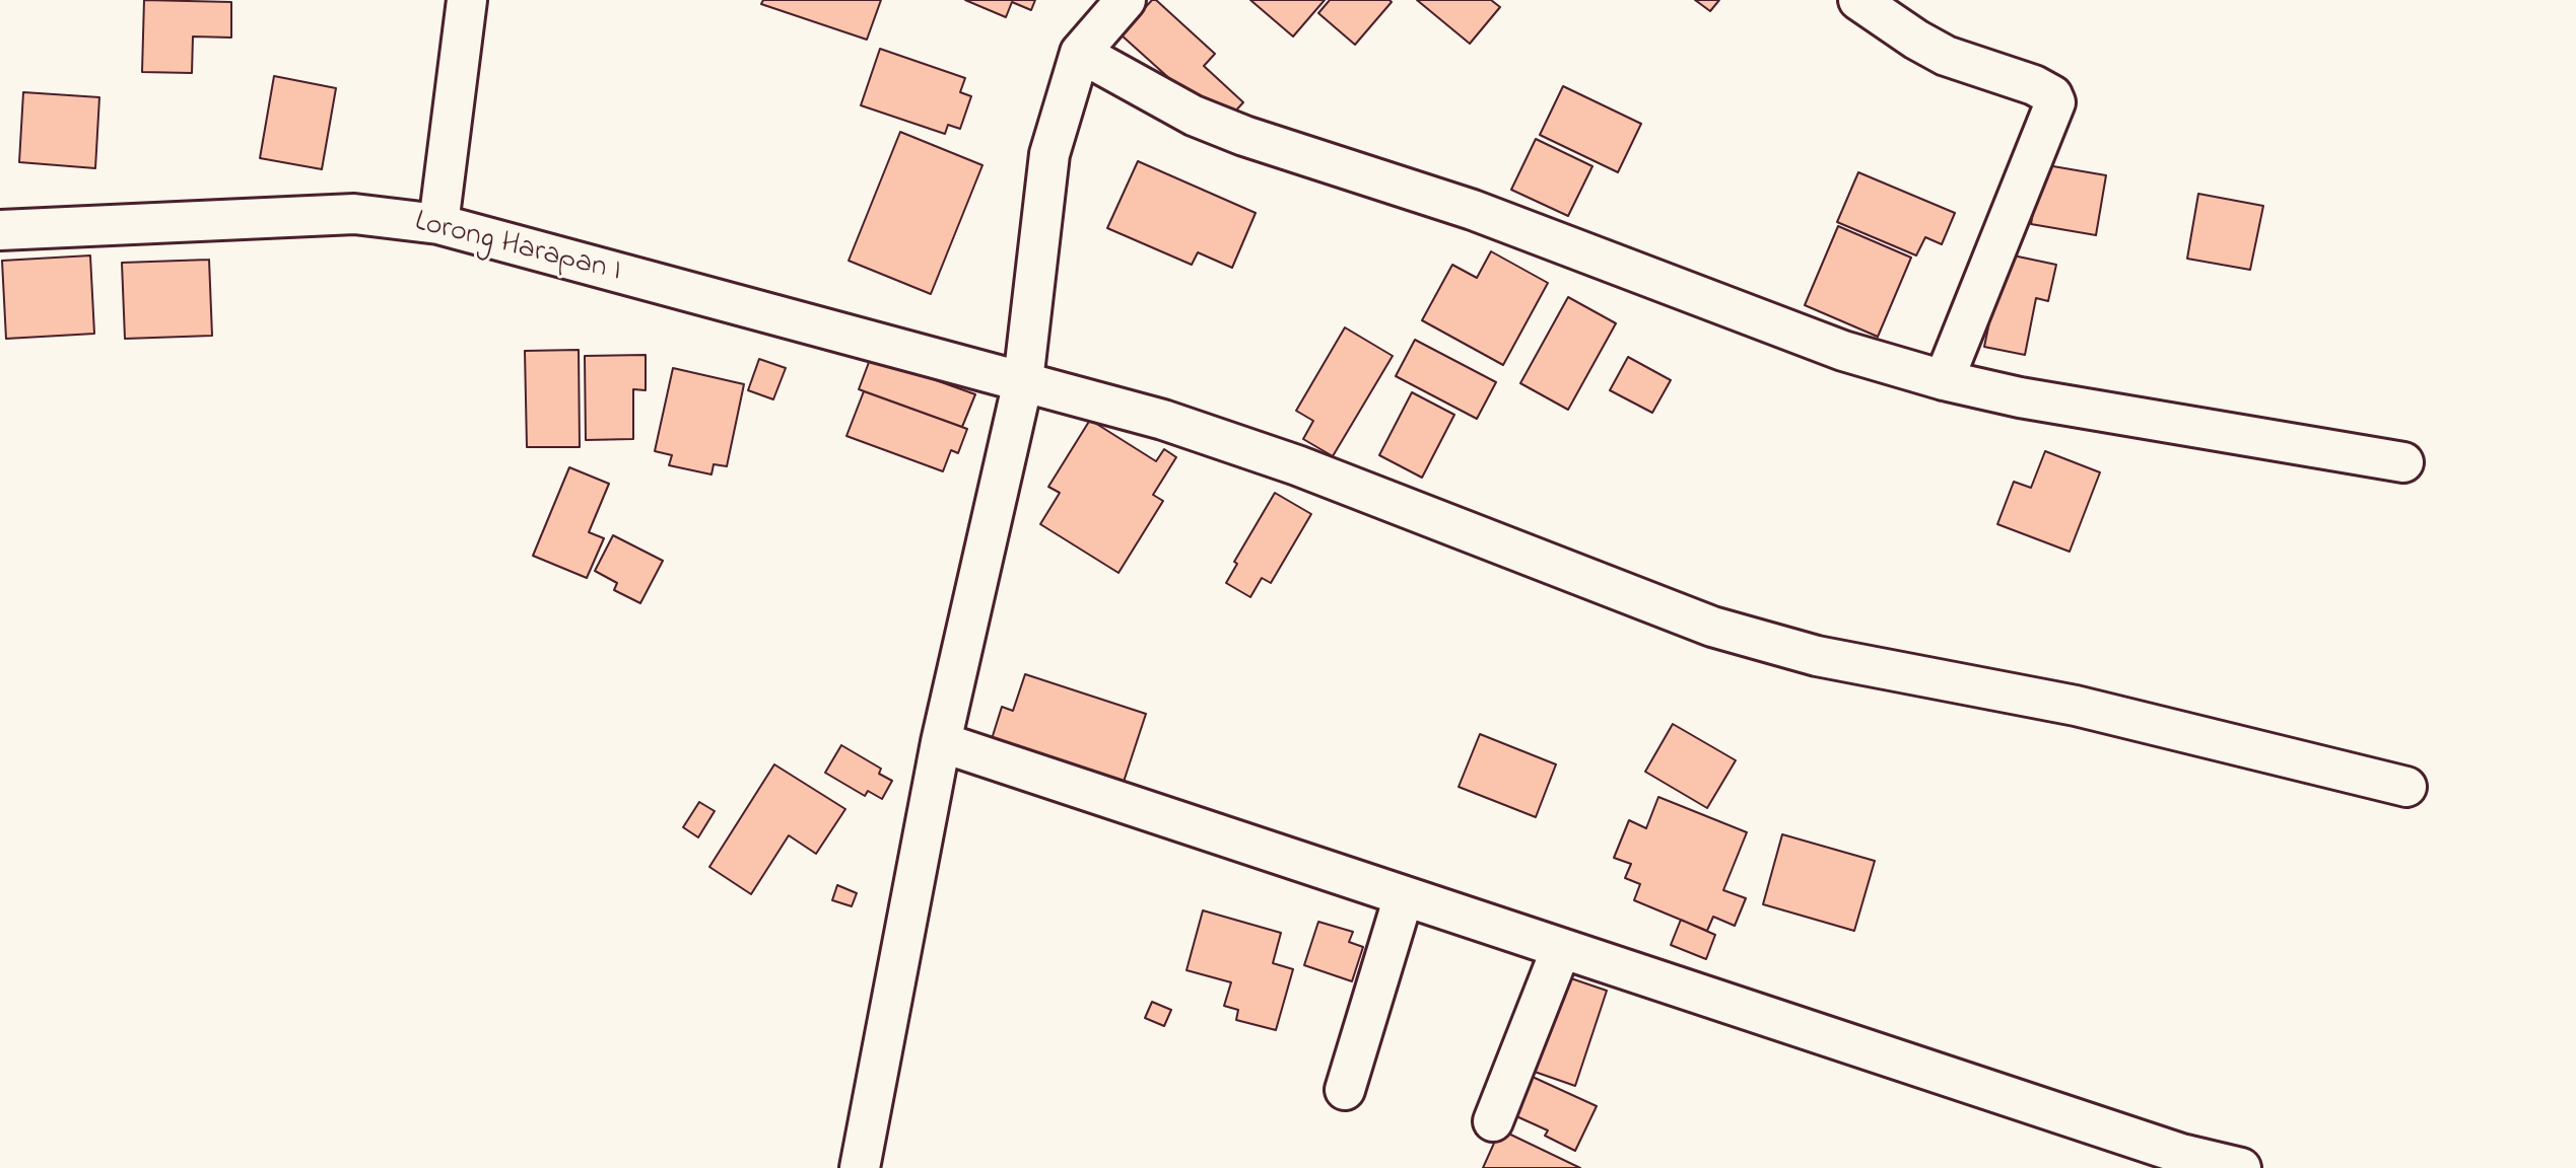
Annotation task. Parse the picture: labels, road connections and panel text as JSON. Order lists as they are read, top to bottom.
{
  "streets": {
    "street": ["Lorong Harapan I"]
  }
}
